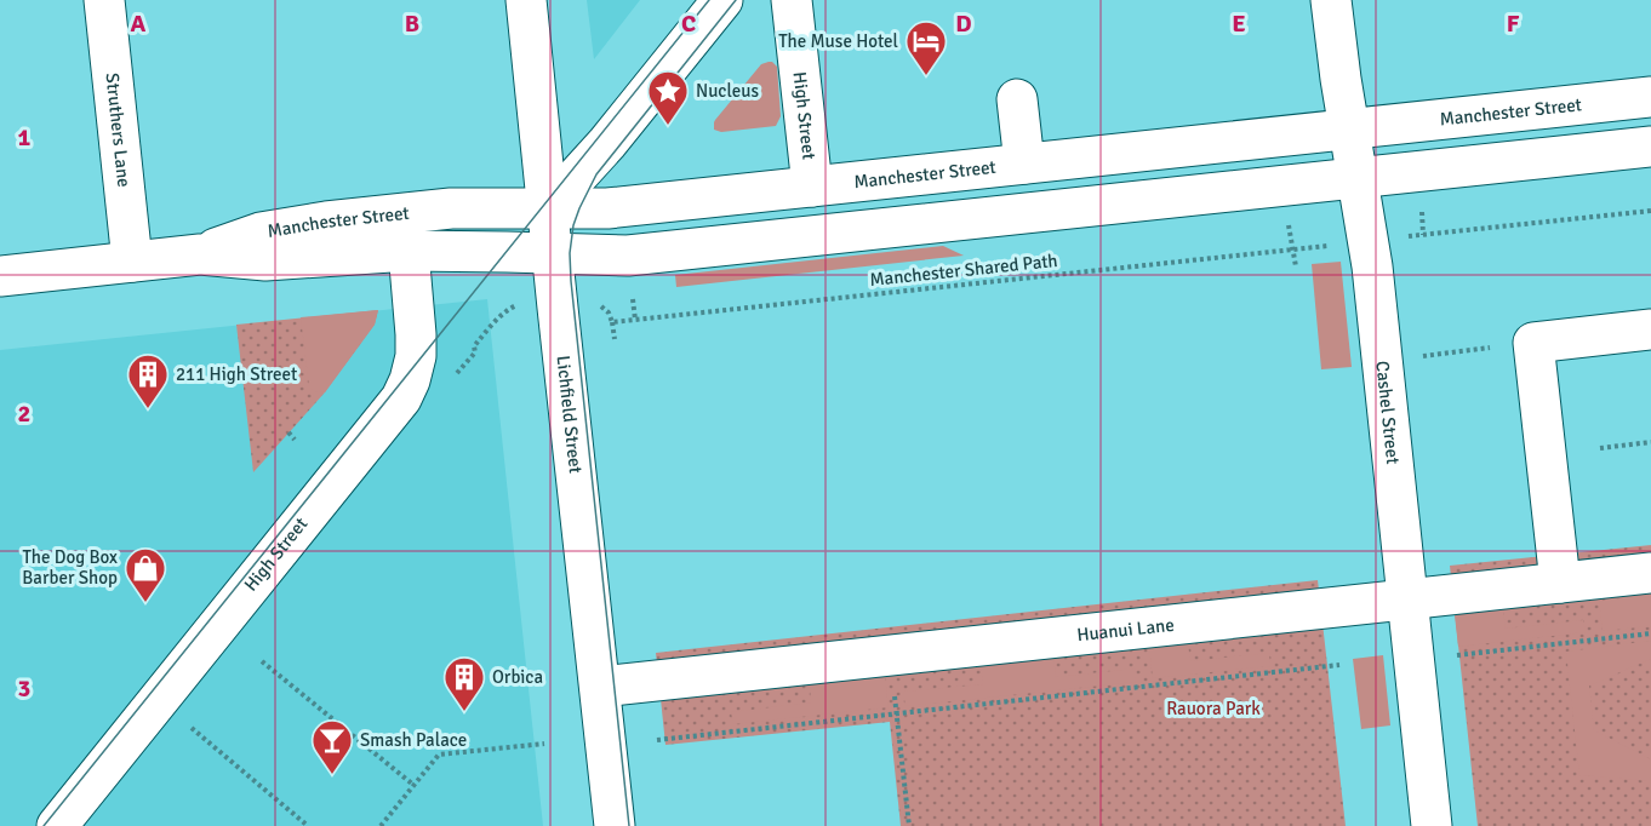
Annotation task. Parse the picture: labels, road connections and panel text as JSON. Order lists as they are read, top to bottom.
{
  "streets": {
    "street": [
      "Manchester Street",
      "High Street",
      "Struthers Lane",
      "Cashel Street",
      "Lichfield Street",
      "Huanui Lane"
    ],
    "path": ["Manchester Shared Path"]
  },
  "crossings": [
    ["Manchester Street", "High Street"],
    ["Manchester Street", "Struthers Lane"],
    ["Manchester Street", "Cashel Street"],
    ["Manchester Street", "Lichfield Street"],
    ["Cashel Street", "Huanui Lane"],
    ["Lichfield Street", "Huanui Lane"]
  ],
  "parks": ["Rauora Park"],
  "places": {
    "hotel": ["The Muse Hotel"],
    "place": ["Nucleus"],
    "building": ["211 High Street", "Orbica"],
    "shop": ["The Dog Box Barber Shop"],
    "bar": ["Smash Palace"]
  },
  "grid": {
    "columns": [
      "A",
      "B",
      "C",
      "D",
      "E",
      "F"
    ],
    "rows": ["1", "2", "3"]
  }
}
